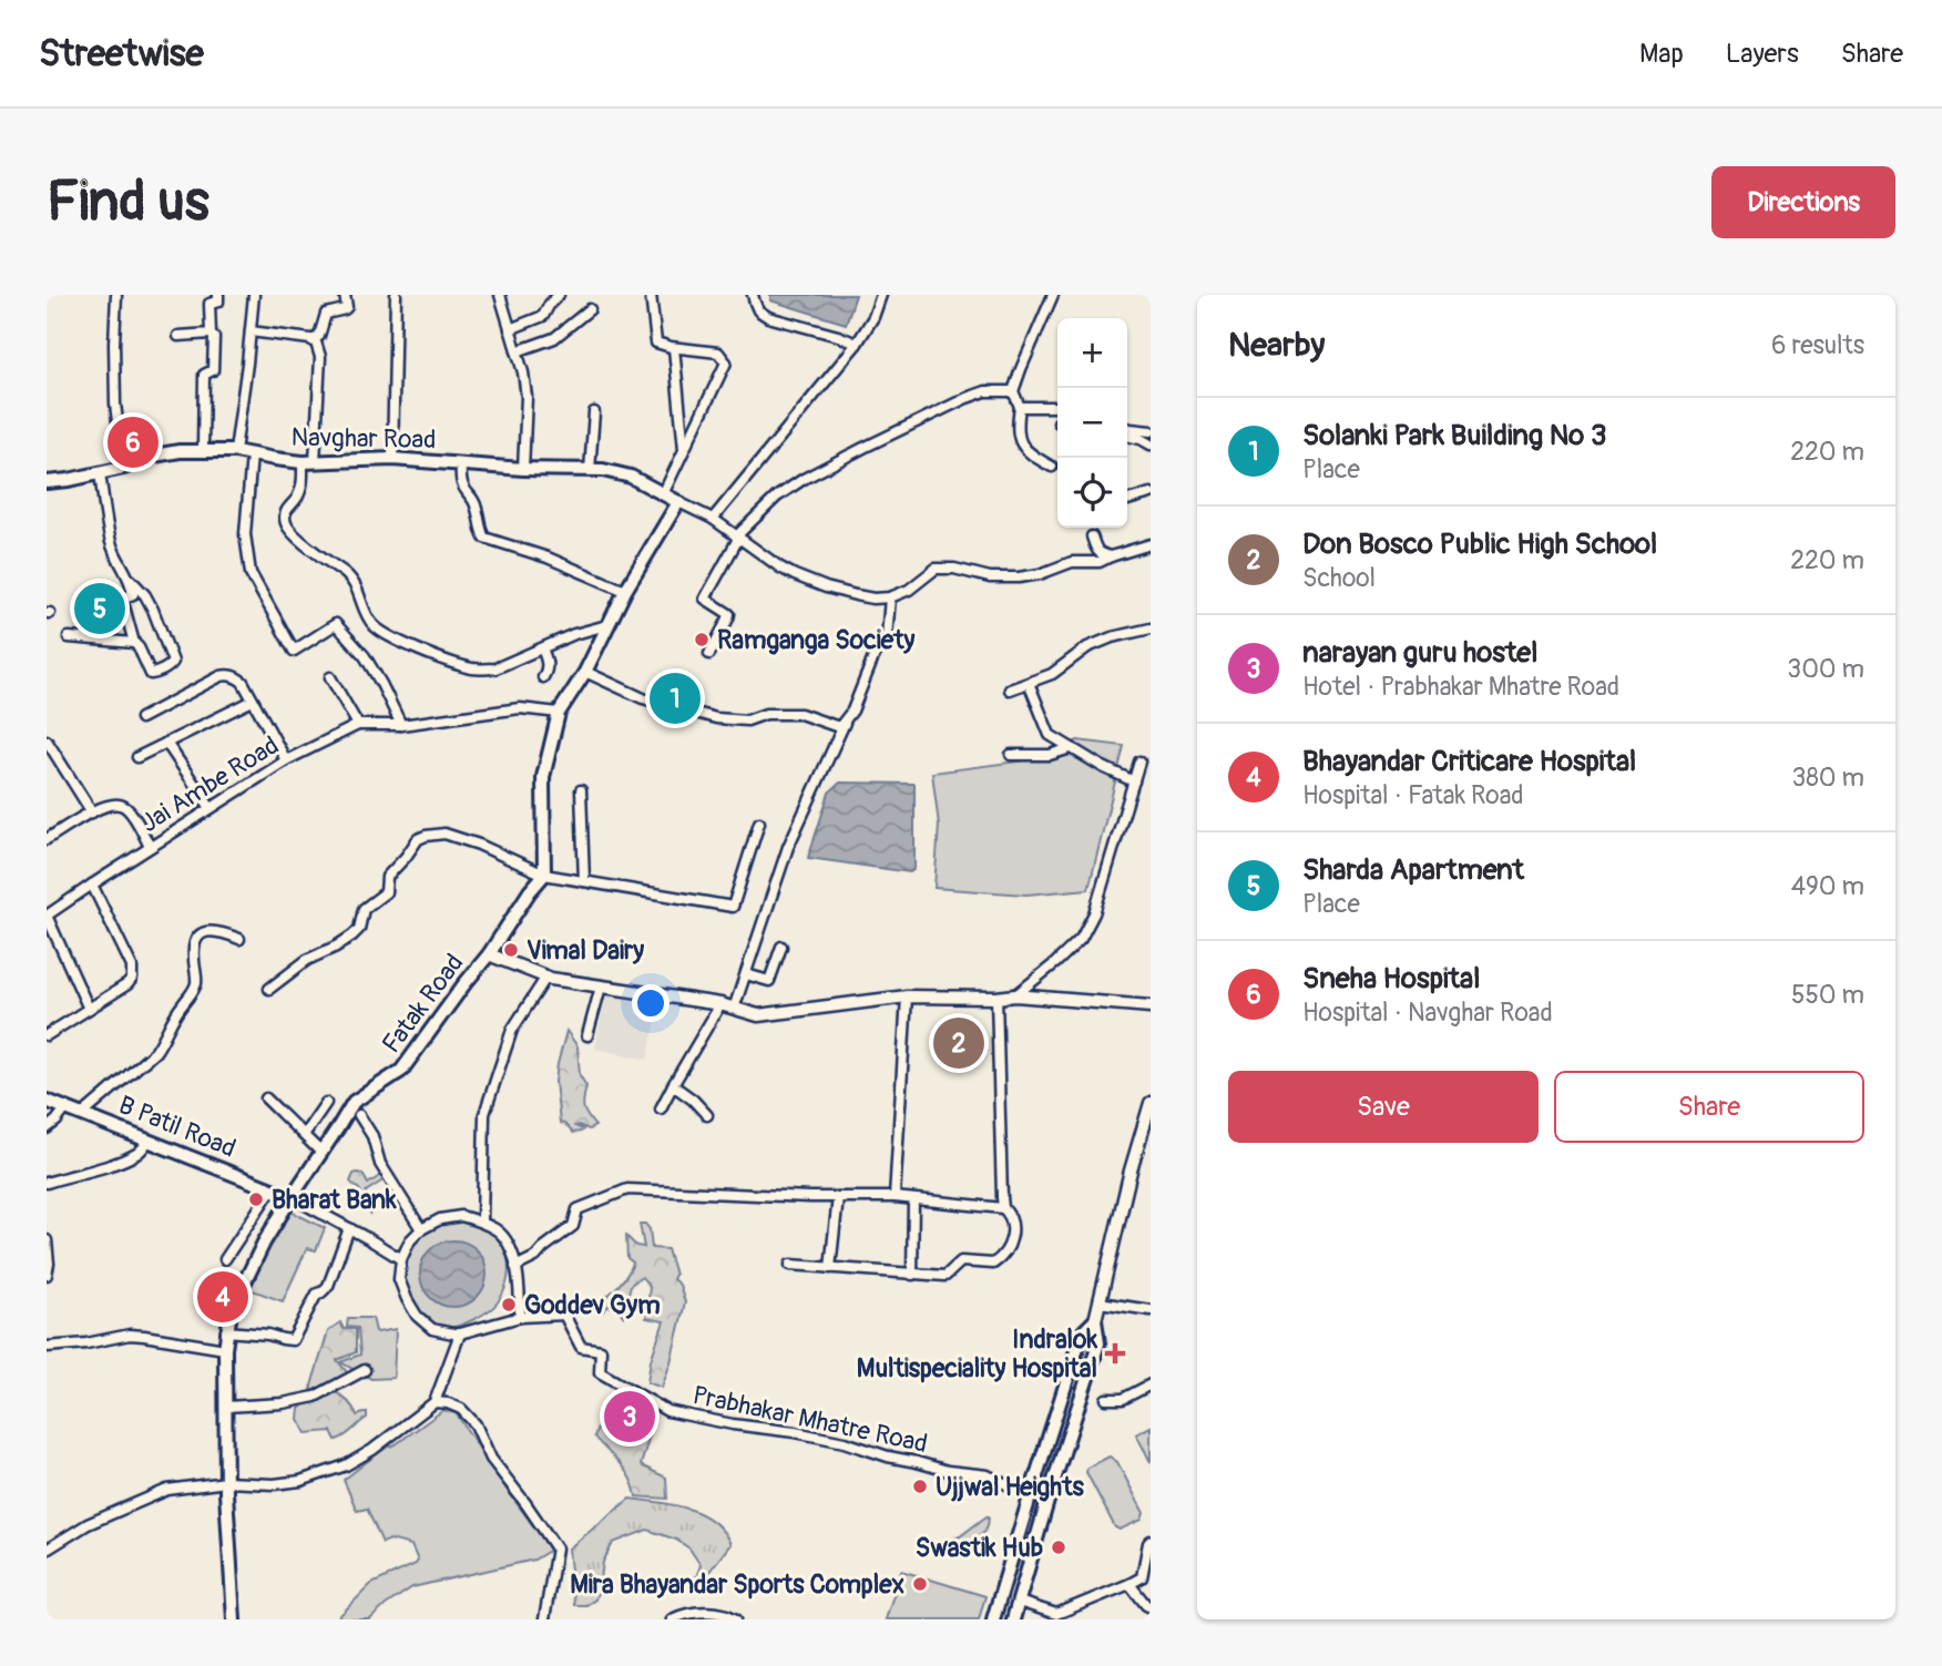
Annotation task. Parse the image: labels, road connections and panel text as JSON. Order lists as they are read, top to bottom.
{
  "streets": {
    "main road": ["Navghar Road", "Fatak Road", "B Patil Road"],
    "street": ["Jai Ambe Road", "Prabhakar Mhatre Road"]
  },
  "crossings": [
    ["Fatak Road", "B Patil Road"]
  ],
  "places": {
    "other": [
      "Ramganga Society",
      "Vimal Dairy",
      "Bharat Bank",
      "Goddev Gym",
      "Ujjwal Heights",
      "Swastik Hub",
      "Mira Bhayandar Sports Complex"
    ],
    "health": ["Indralok Multispeciality Hospital"]
  },
  "page": {
    "header": "Streetwise",
    "nav": ["Map", "Layers", "Share"],
    "buttons": [
      "Directions",
      ["Save", "Share"]
    ],
    "title": "Find us",
    "heading": ["Nearby", "6 results"],
    "map_buttons": ["+", "−"],
    "list": [
      {
        "mark": "1",
        "name": "Solanki Park Building No 3",
        "note": "Place",
        "value": "220 m"
      },
      {
        "mark": "2",
        "name": "Don Bosco Public High School",
        "note": "School",
        "value": "220 m"
      },
      {
        "mark": "3",
        "name": "narayan guru hostel",
        "note": "Hotel · Prabhakar Mhatre Road",
        "value": "300 m"
      },
      {
        "mark": "4",
        "name": "Bhayandar Criticare Hospital",
        "note": "Hospital · Fatak Road",
        "value": "380 m"
      },
      {
        "mark": "5",
        "name": "Sharda Apartment",
        "note": "Place",
        "value": "490 m"
      },
      {
        "mark": "6",
        "name": "Sneha Hospital",
        "note": "Hospital · Navghar Road",
        "value": "550 m"
      }
    ],
    "pins": [
      "6",
      "5",
      "1",
      "2",
      "4",
      "3"
    ]
  }
}
